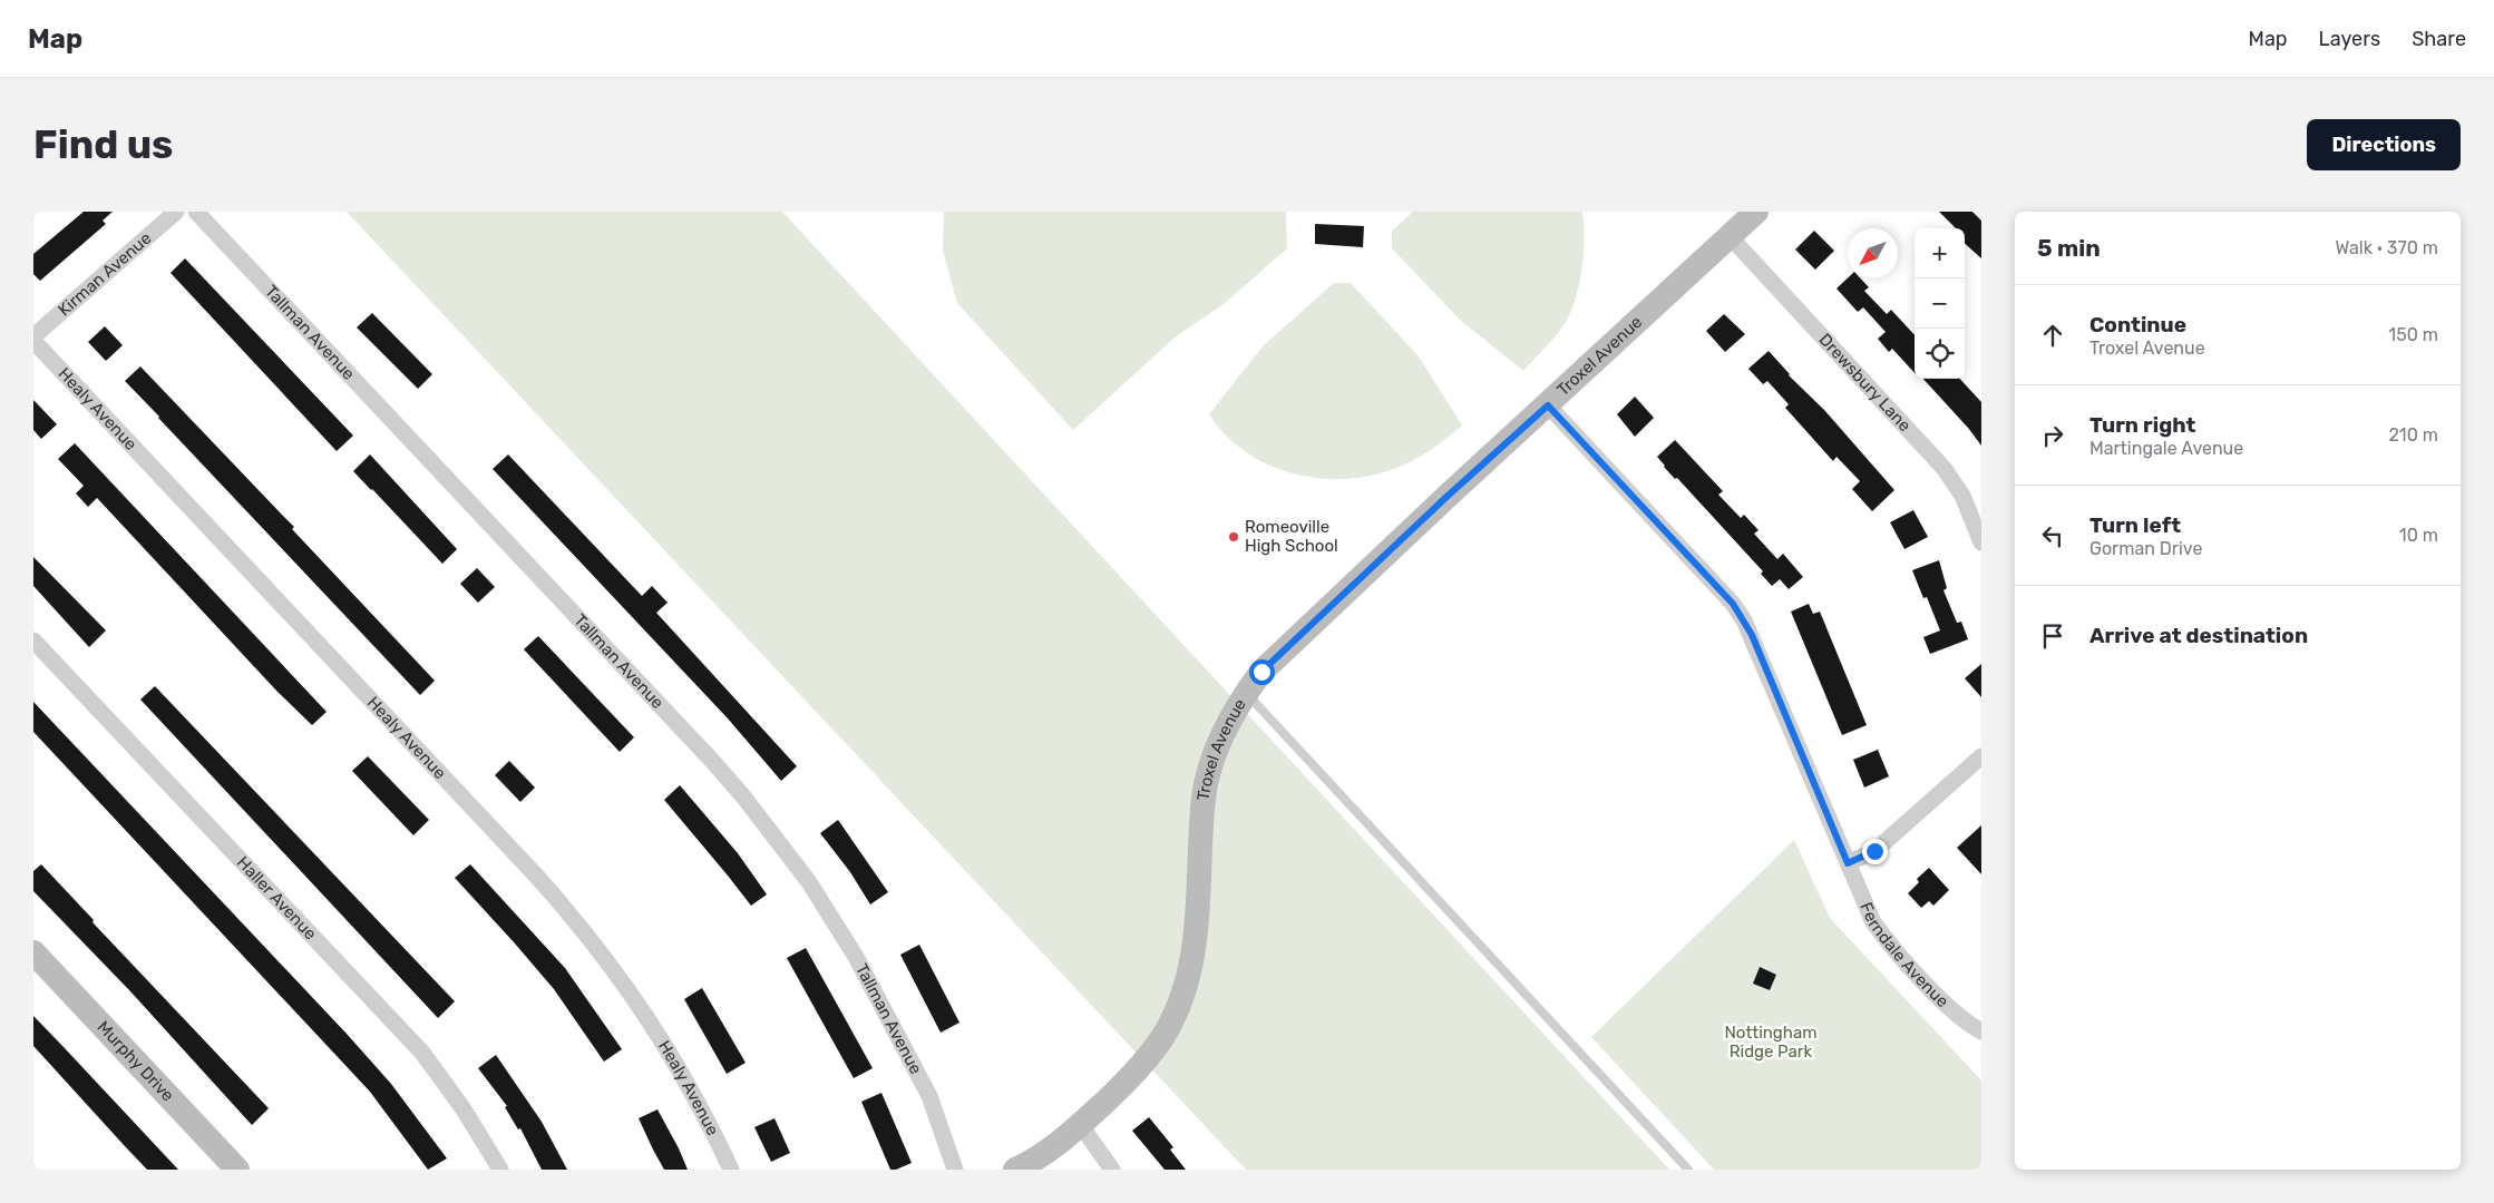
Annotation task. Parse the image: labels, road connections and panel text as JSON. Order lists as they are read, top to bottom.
{
  "streets": {
    "street": [
      "Kirman Avenue",
      "Tallman Avenue",
      "Troxel Avenue",
      "Drewsbury Lane",
      "Healy Avenue",
      "Haller Avenue",
      "Ferndale Avenue",
      "Murphy Drive"
    ]
  },
  "crossings": [
    ["Troxel Avenue", "Drewsbury Lane"],
    ["Troxel Avenue", "Ferndale Avenue"]
  ],
  "parks": ["Nottingham Ridge Park"],
  "places": ["Romeoville High School"],
  "north": "bottom left",
  "page": {
    "header": "Map",
    "nav": ["Map", "Layers", "Share"],
    "buttons": "Directions",
    "title": "Find us",
    "heading": ["5 min", "Walk · 370 m"],
    "map_buttons": ["+", "−"],
    "list": [
      ["Continue", "Troxel Avenue", "150 m"],
      ["Turn right", "Martingale Avenue", "210 m"],
      ["Turn left", "Gorman Drive", "10 m"],
      "Arrive at destination"
    ]
  }
}
